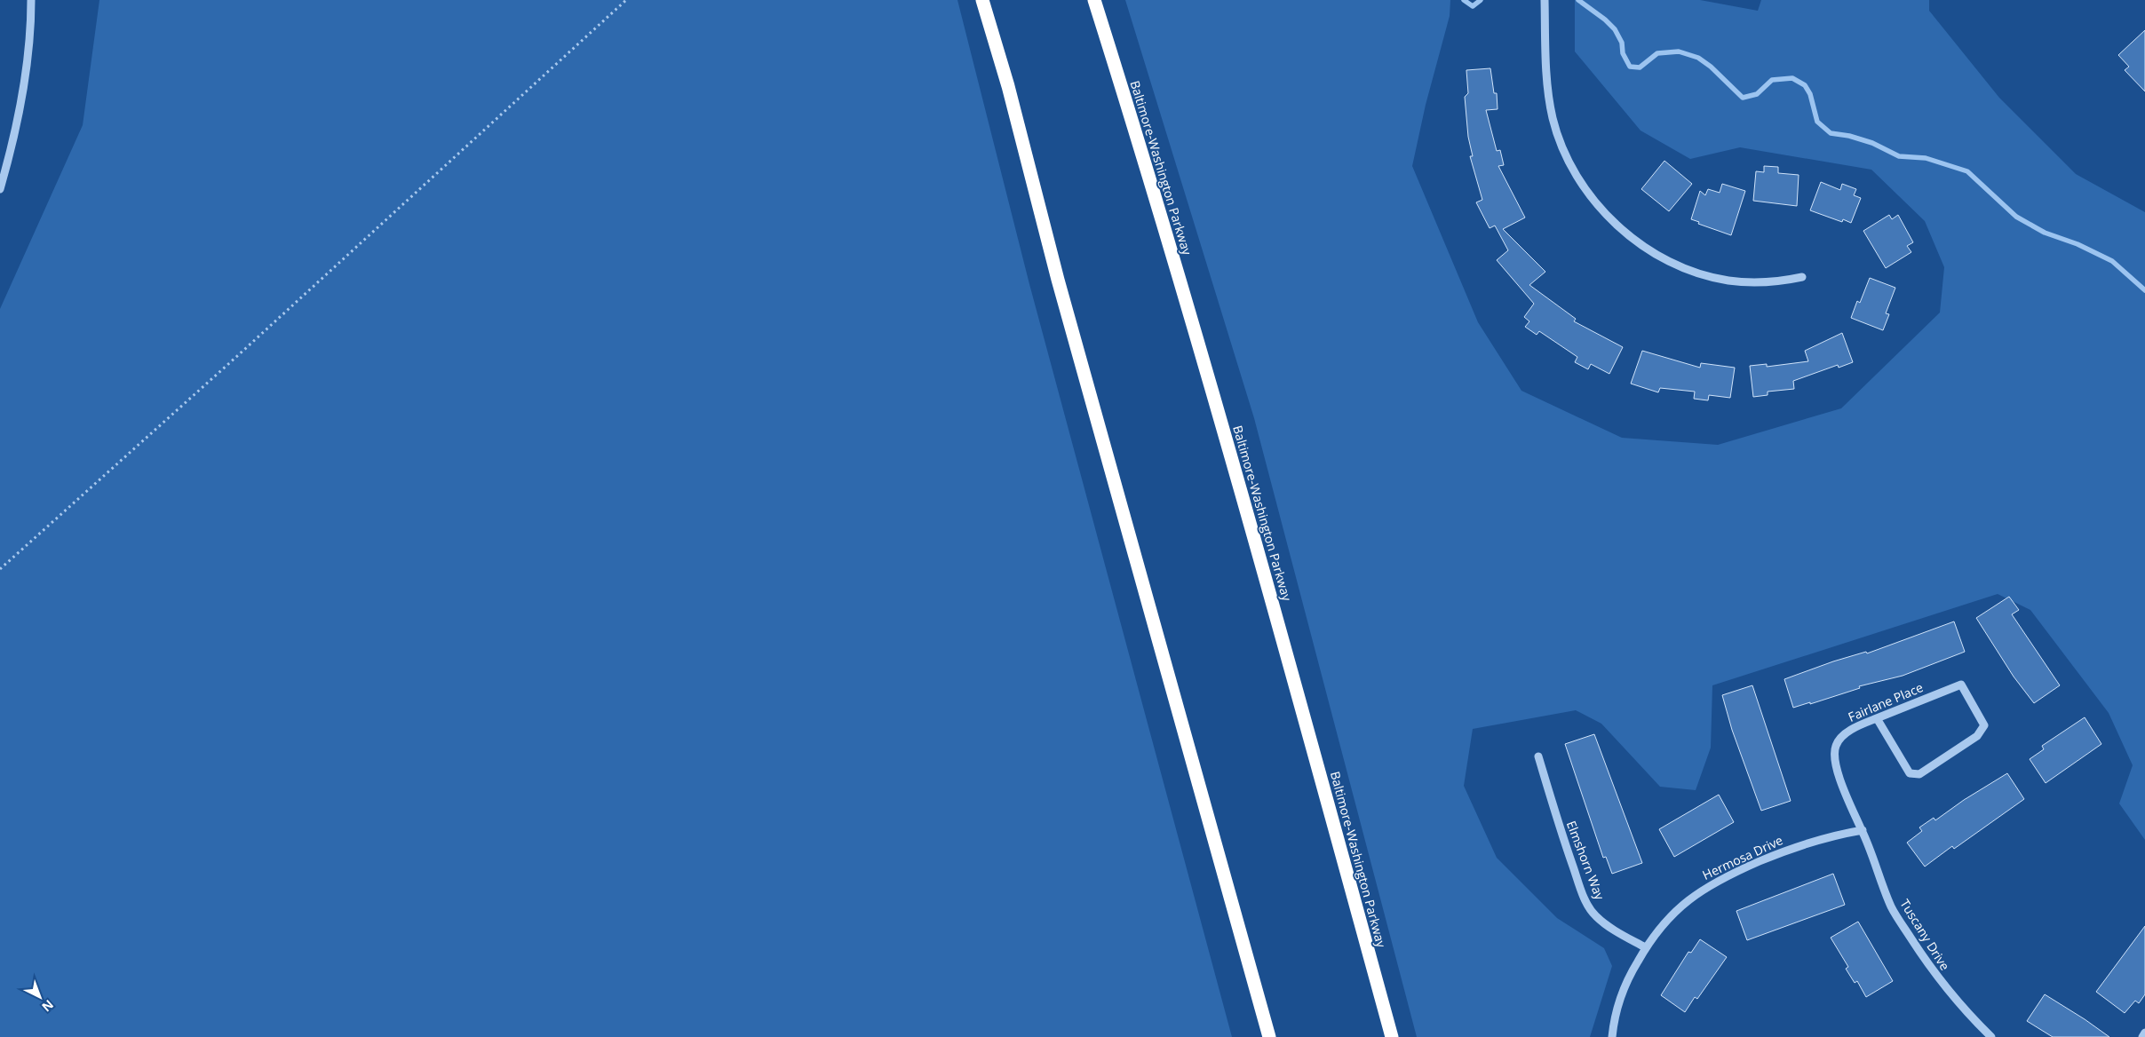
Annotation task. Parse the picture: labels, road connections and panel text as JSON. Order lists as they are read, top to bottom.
{
  "streets": {
    "highway": ["Baltimore-Washington Parkway"],
    "street": [
      "Fairlane Place",
      "Hermosa Drive",
      "Elmshorn Way",
      "Tuscany Drive"
    ]
  },
  "crossings": [
    ["Fairlane Place", "Hermosa Drive"],
    ["Fairlane Place", "Tuscany Drive"],
    ["Hermosa Drive", "Elmshorn Way"],
    ["Hermosa Drive", "Tuscany Drive"]
  ],
  "north": "bottom right"
}
